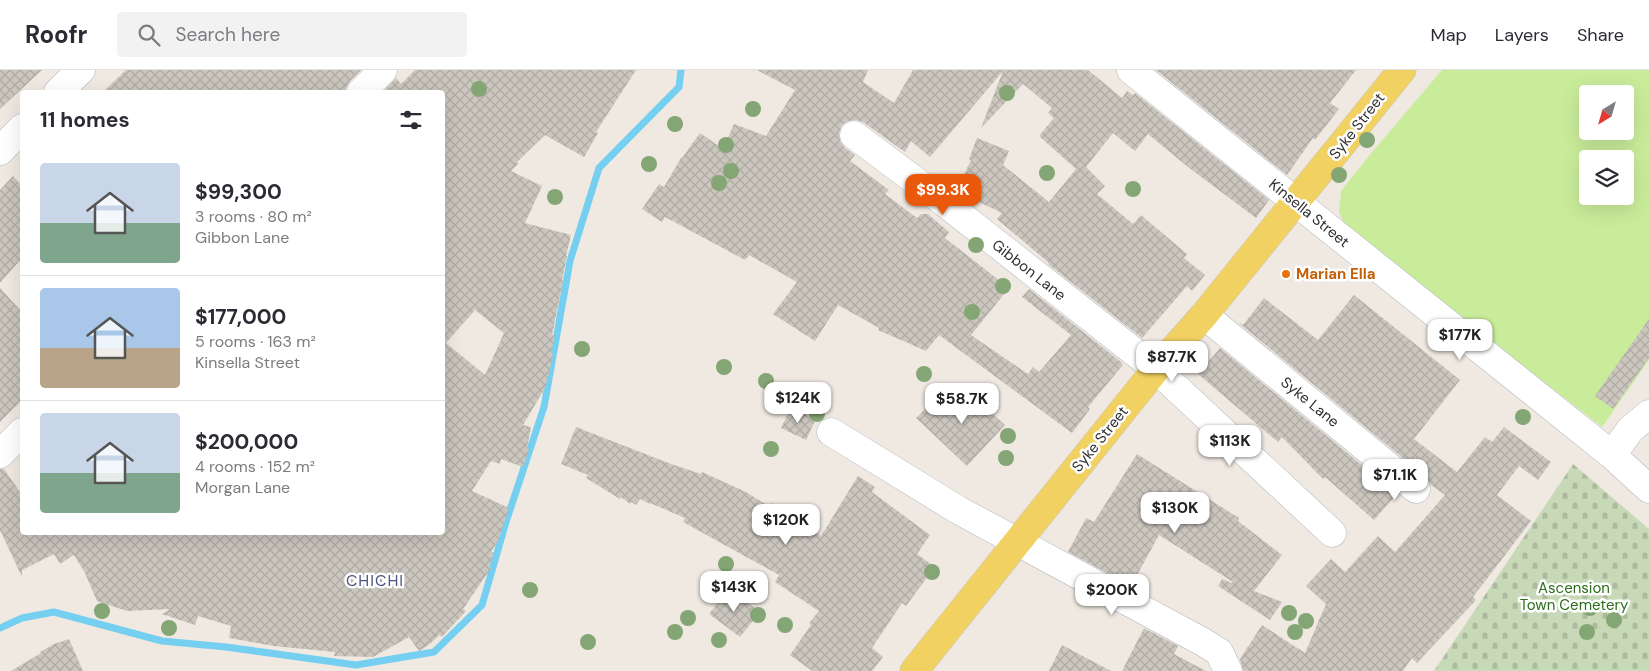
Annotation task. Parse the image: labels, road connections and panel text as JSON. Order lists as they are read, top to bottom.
{
  "streets": {
    "main road": ["Syke Street"],
    "street": ["Kinsella Street", "Gibbon Lane", "Syke Lane"]
  },
  "crossings": [
    ["Syke Street", "Kinsella Street"],
    ["Syke Street", "Gibbon Lane"],
    ["Syke Street", "Syke Lane"]
  ],
  "districts": ["CHICHI"],
  "parks": ["Ascension Town Cemetery"],
  "places": ["Marian Ella"],
  "north": "bottom left",
  "page": {
    "header": "Roofr",
    "search": "Search here",
    "nav": ["Map", "Layers", "Share"],
    "heading": "11 homes",
    "list": [
      {
        "name": "$99,300",
        "note": "3 rooms · 80 m² · Gibbon Lane"
      },
      {
        "name": "$177,000",
        "note": "5 rooms · 163 m² · Kinsella Street"
      },
      {
        "name": "$200,000",
        "note": "4 rooms · 152 m² · Morgan Lane"
      }
    ],
    "price": [
      "$99.3K",
      "$177K",
      "$87.7K",
      "$124K",
      "$58.7K",
      "$113K",
      "$71.1K",
      "$130K",
      "$120K",
      "$143K",
      "$200K"
    ]
  }
}
